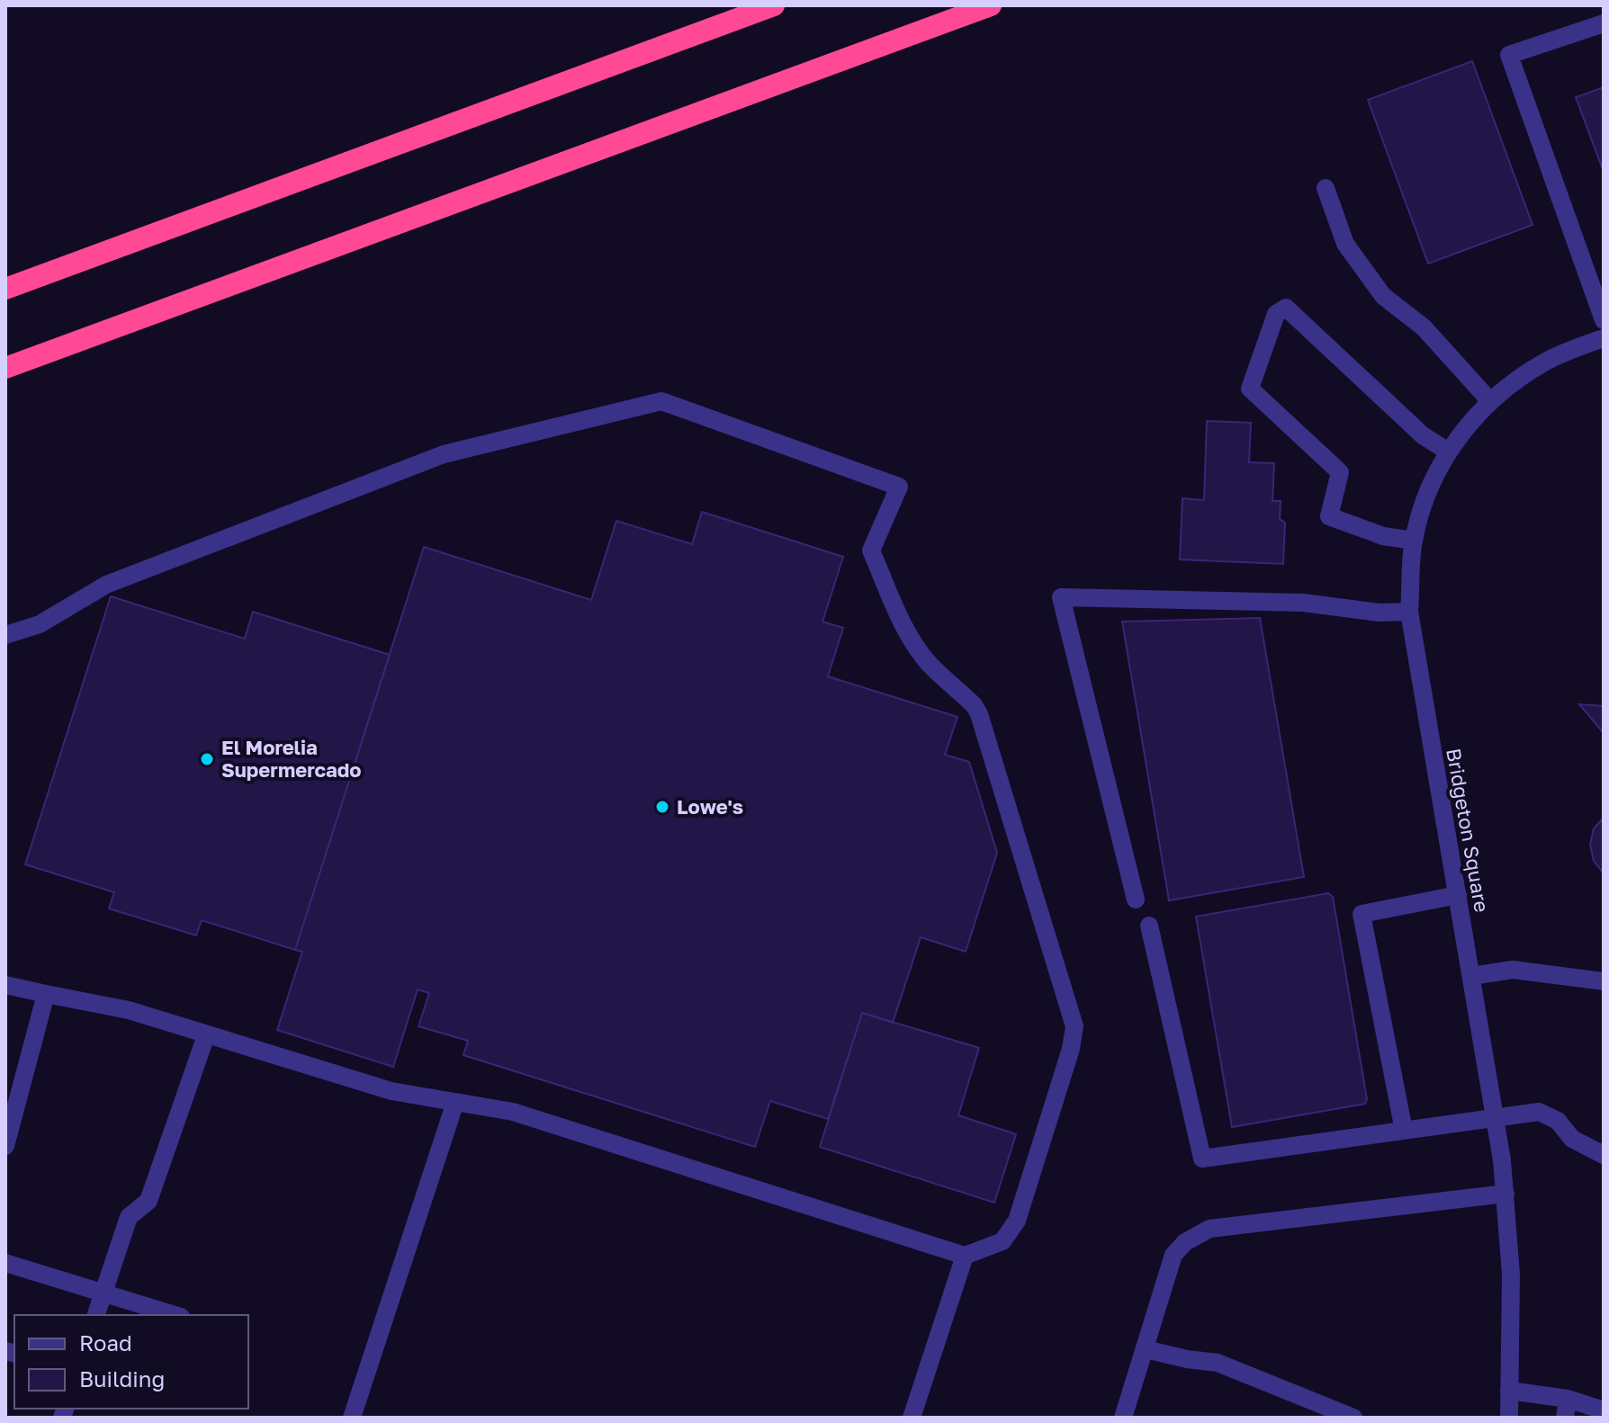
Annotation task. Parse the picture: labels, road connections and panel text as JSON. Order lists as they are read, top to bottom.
{
  "streets": {
    "street": ["Bridgeton Square"]
  },
  "places": ["El Morelia Supermercado", "Lowe's"],
  "legend": ["Road", "Building"]
}
